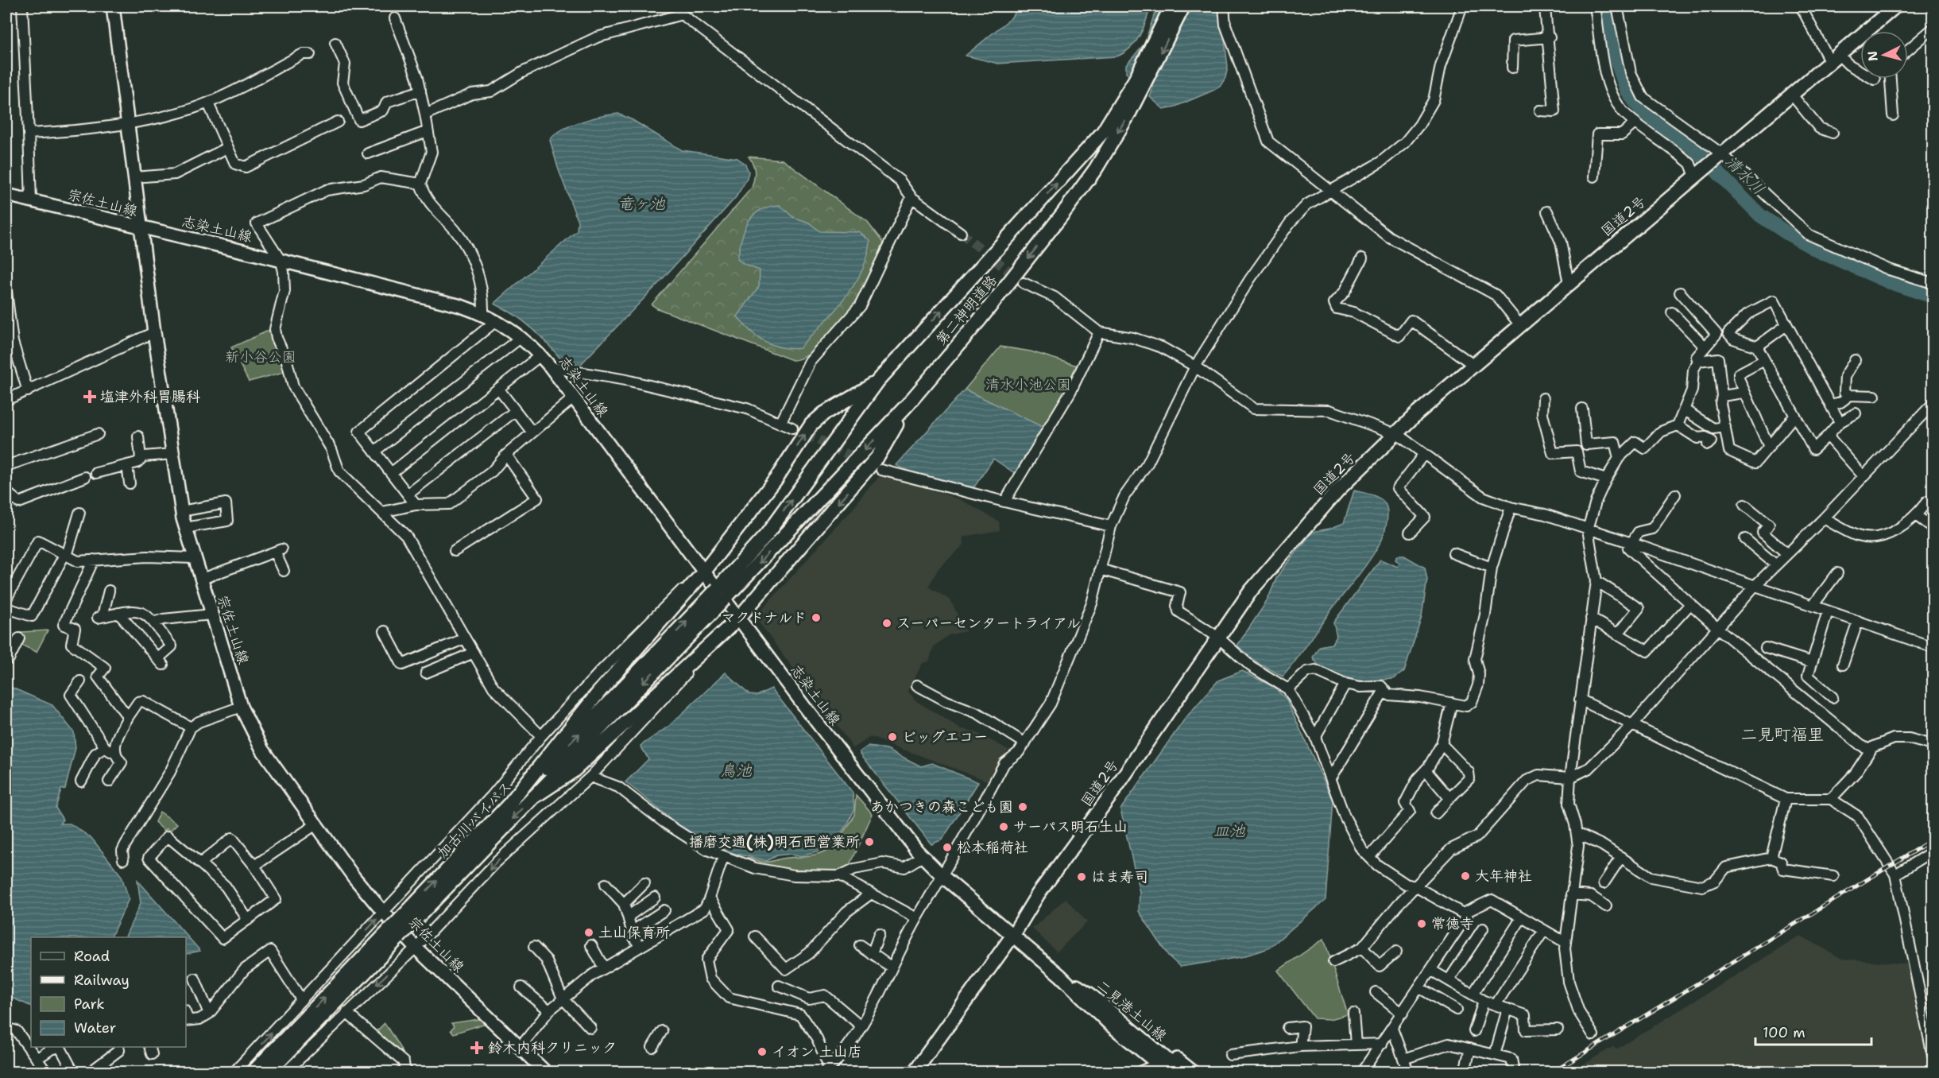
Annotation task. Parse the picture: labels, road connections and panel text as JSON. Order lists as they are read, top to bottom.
{
  "streets": {
    "highway": ["国道2号", "第二神明道路", "加古川バイパス"],
    "main road": ["宗佐土山線", "志染土山線", "二見港土山線"]
  },
  "crossings": [
    ["宗佐土山線", "志染土山線"],
    ["国道2号", "志染土山線"],
    ["国道2号", "二見港土山線"],
    ["志染土山線", "二見港土山線"],
    ["第二神明道路", "加古川バイパス"]
  ],
  "districts": ["二見町福里"],
  "water": [
    "清水川",
    "竜ヶ池",
    "鳥池",
    "皿池"
  ],
  "parks": ["新小谷公園", "清水小池公園"],
  "places": {
    "health": ["塩津外科胃腸科", "鈴木内科クリニック"],
    "other": [
      "マクドナルド",
      "スーパーセンタートライアル",
      "ビッグエコー",
      "あかつきの森こども園",
      "サーパス明石土山",
      "播磨交通(株)明石西営業所",
      "松本稲荷社",
      "大年神社",
      "はま寿司",
      "常徳寺",
      "土山保育所",
      "イオン 土山店"
    ]
  },
  "legend": [
    "Road",
    "Railway",
    "Park",
    "Water"
  ],
  "scale_bar": "100 m",
  "north": "left"
}
